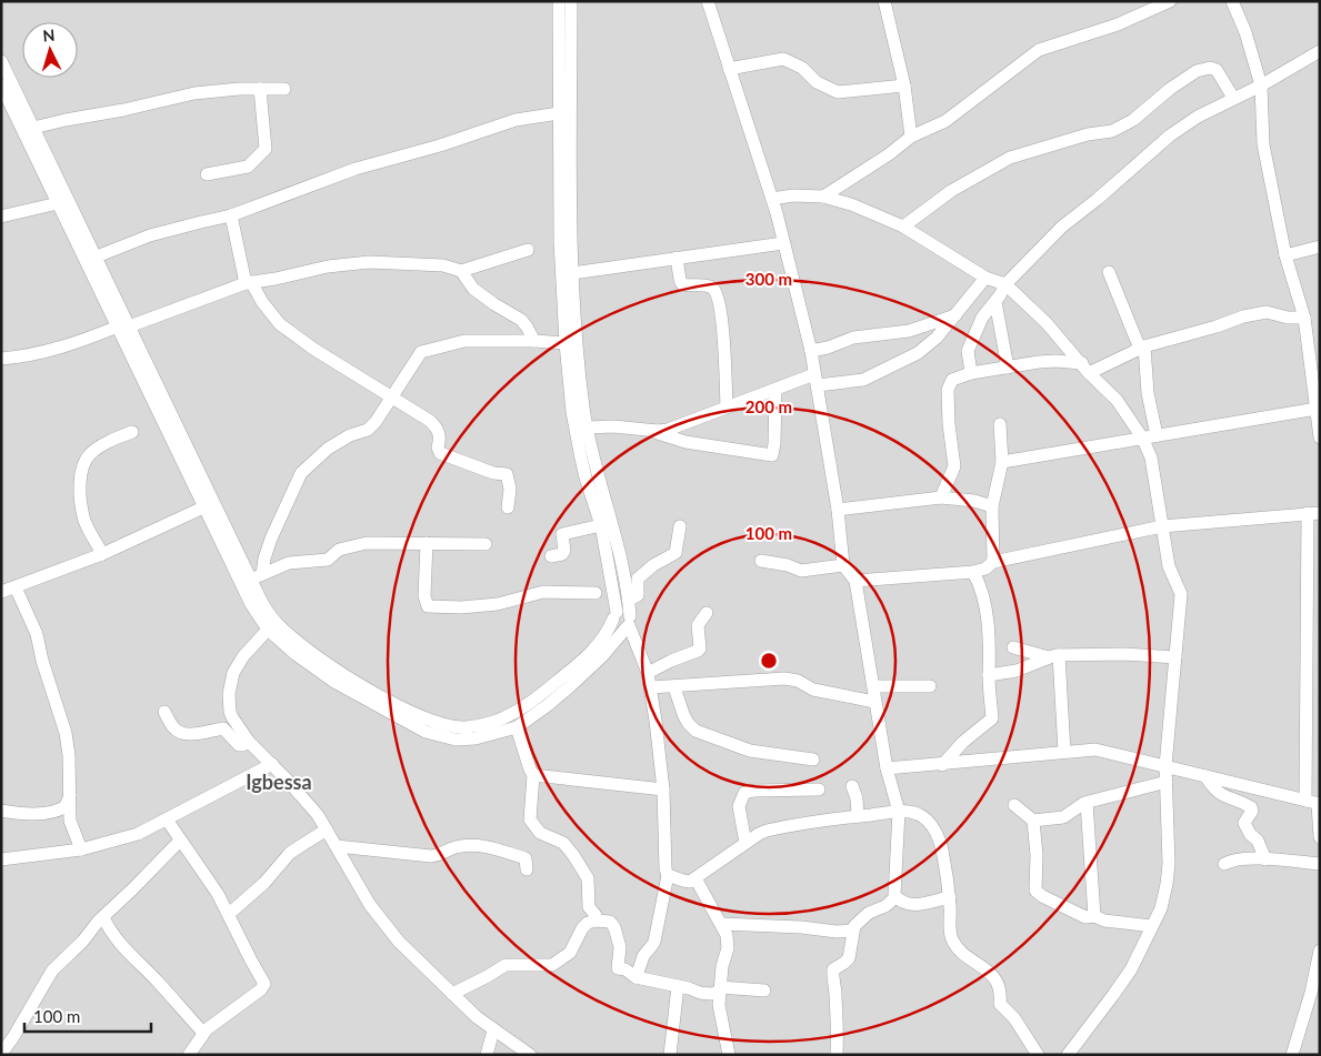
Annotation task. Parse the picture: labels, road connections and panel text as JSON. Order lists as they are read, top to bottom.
{
  "districts": ["Igbessa"],
  "scale_bar": "100 m",
  "north": "top",
  "rings": ["300 m", "200 m", "100 m"]
}
